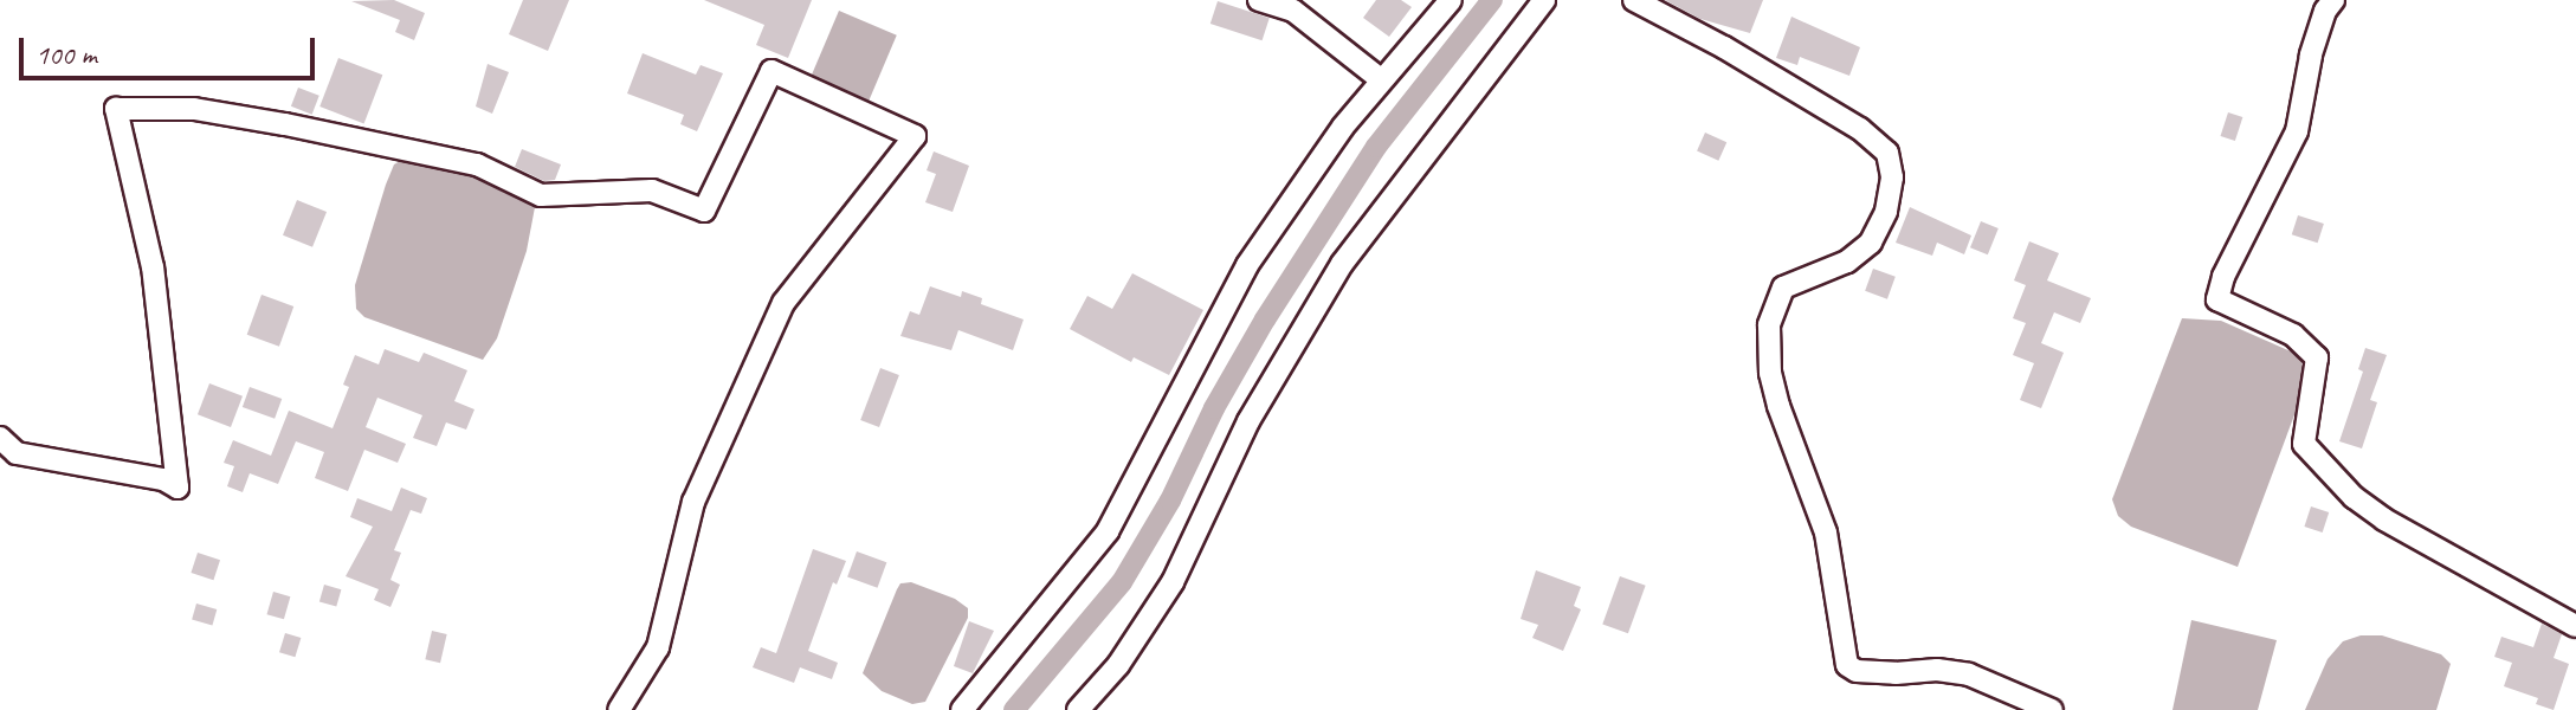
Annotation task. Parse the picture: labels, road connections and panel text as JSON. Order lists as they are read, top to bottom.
{
  "scale_bar": "100 m"
}
